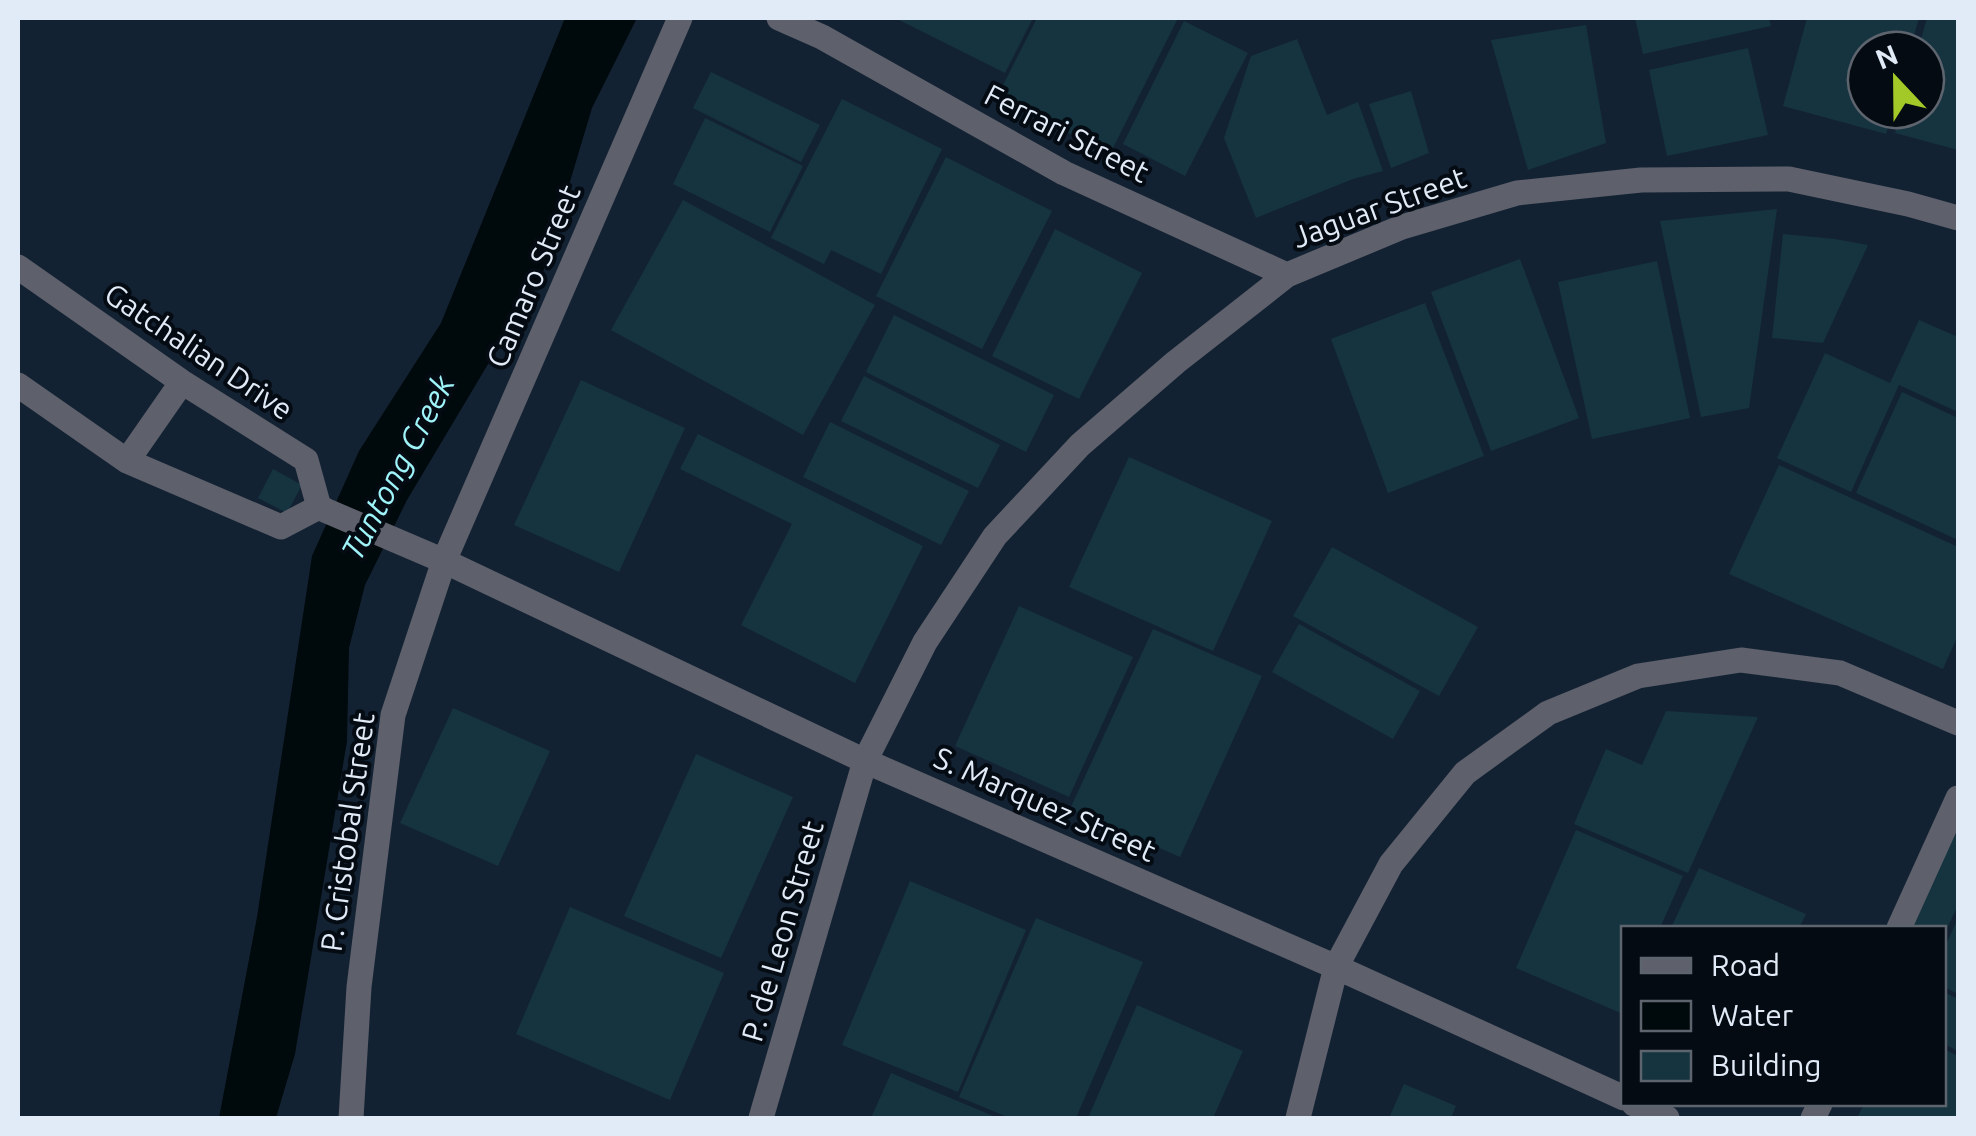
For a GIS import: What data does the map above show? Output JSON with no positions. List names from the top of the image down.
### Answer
{
  "streets": {
    "street": [
      "Ferrari Street",
      "Jaguar Street",
      "Camaro Street",
      "Gatchalian Drive",
      "S. Marquez Street",
      "P. Cristobal Street",
      "P. de Leon Street"
    ]
  },
  "crossings": [
    ["Ferrari Street", "Jaguar Street"],
    ["Jaguar Street", "S. Marquez Street"],
    ["Jaguar Street", "P. de Leon Street"],
    ["Camaro Street", "S. Marquez Street"],
    ["Camaro Street", "P. Cristobal Street"],
    ["S. Marquez Street", "P. Cristobal Street"],
    ["S. Marquez Street", "P. de Leon Street"]
  ],
  "water": ["Tuntong Creek"],
  "legend": ["Road", "Water", "Building"],
  "north": "top"
}
